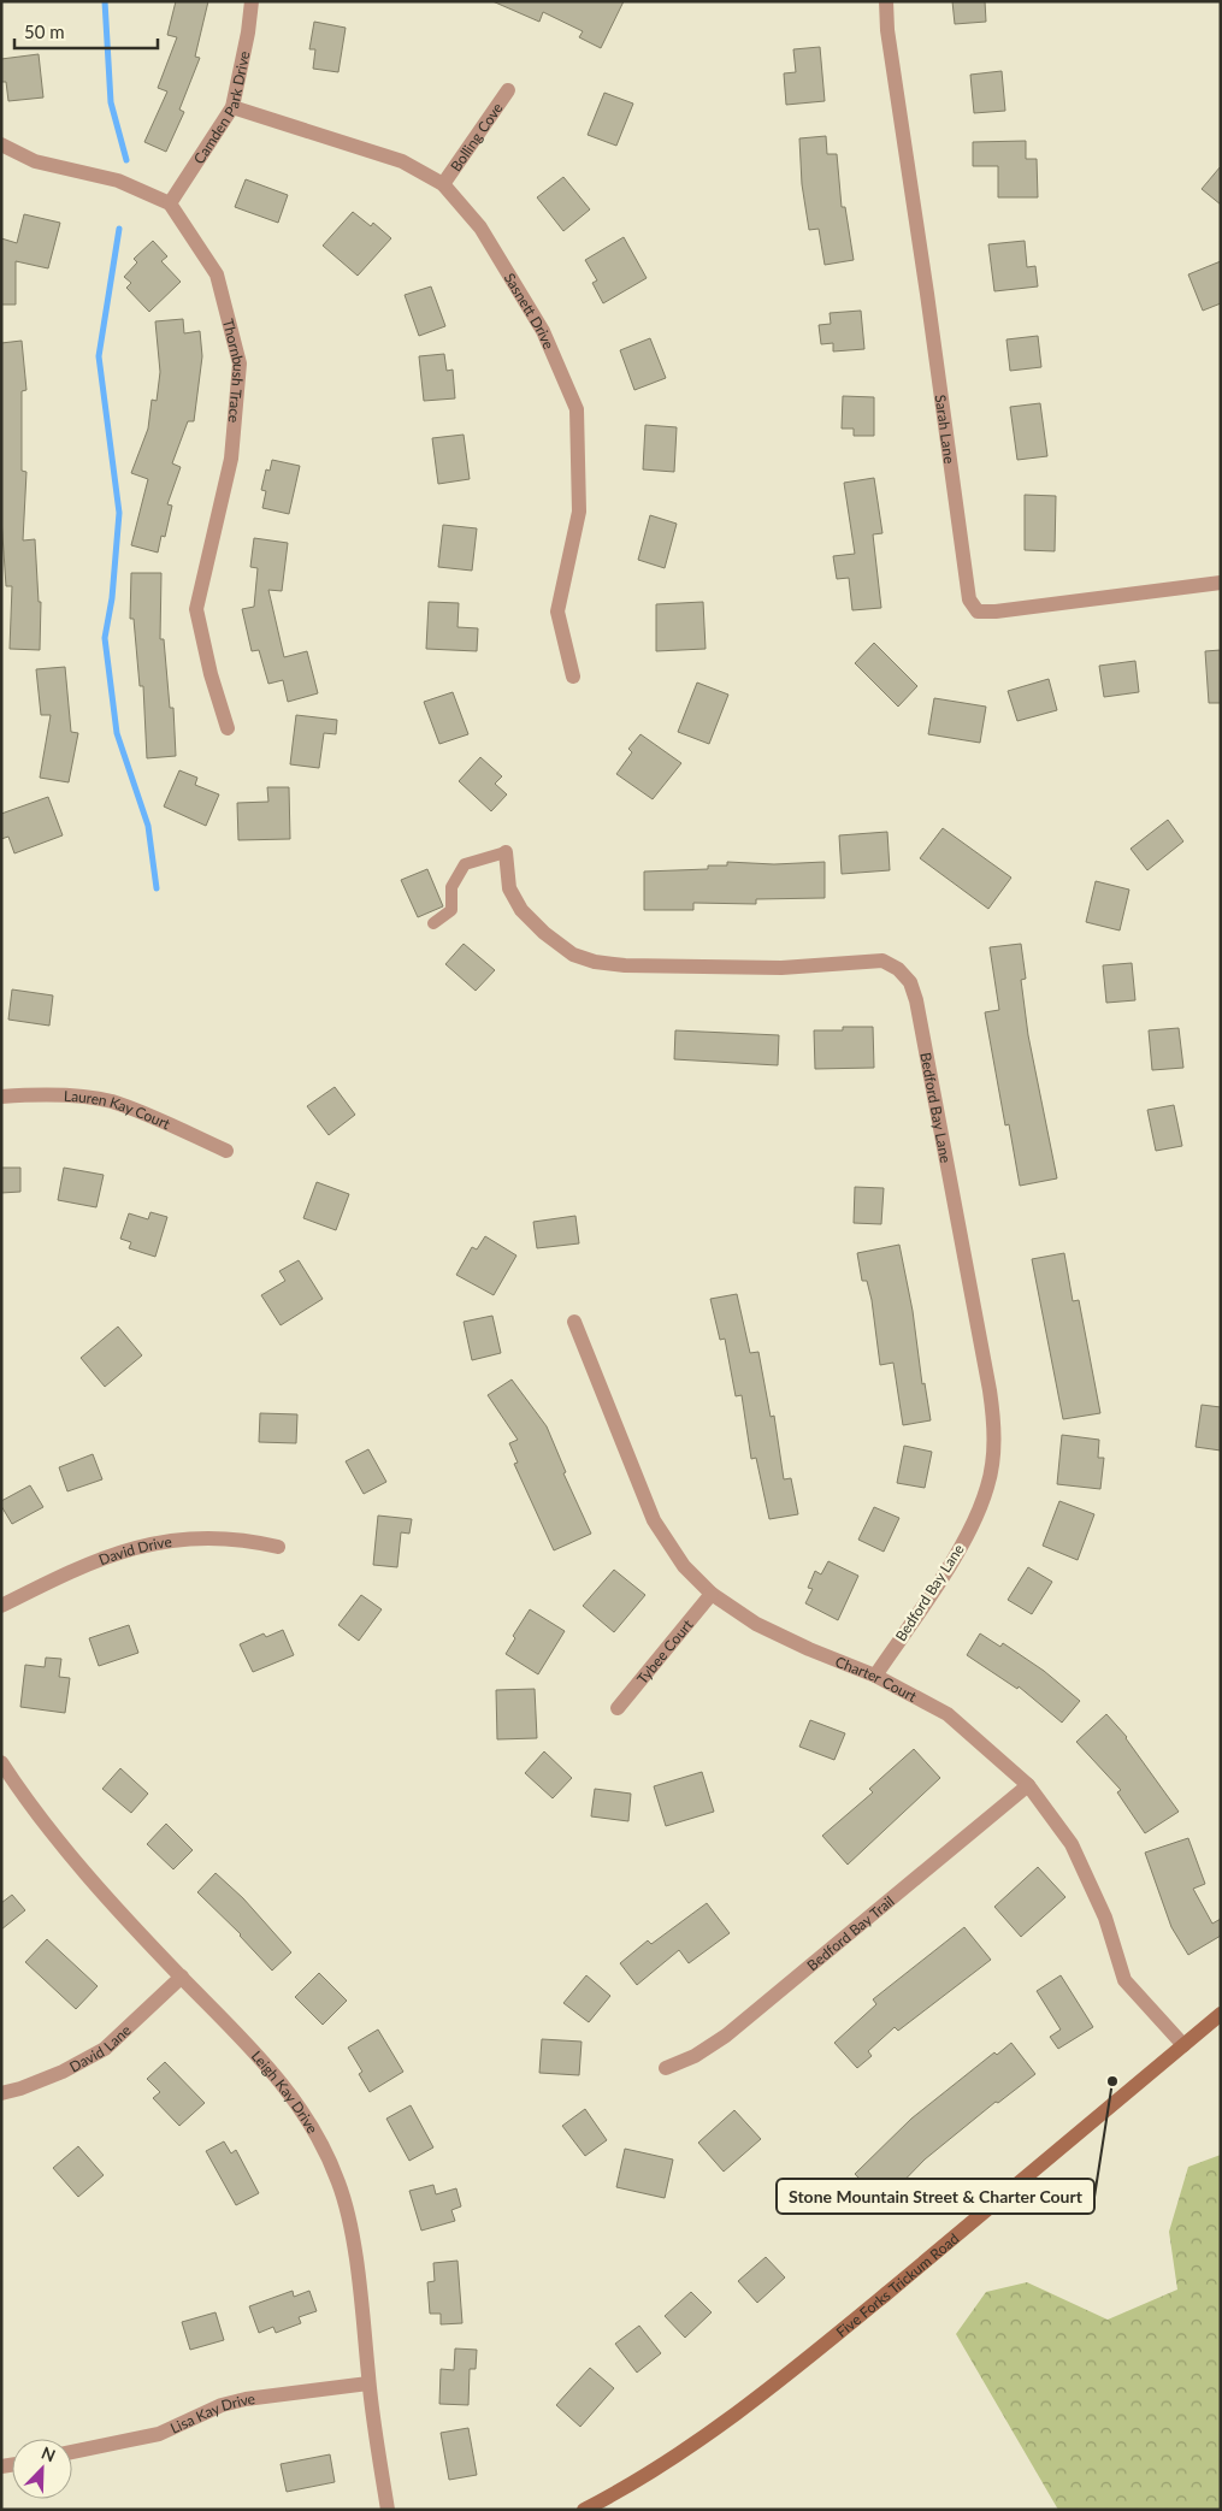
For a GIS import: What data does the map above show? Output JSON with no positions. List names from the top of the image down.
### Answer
{
  "streets": {
    "main road": ["Five Forks Trickum Road"],
    "street": [
      "Camden Park Drive",
      "Bolling Cove",
      "Sasnett Drive",
      "Thornbush Trace",
      "Sarah Lane",
      "Bedford Bay Lane",
      "Lauren Kay Court",
      "David Drive",
      "Tybee Court",
      "Charter Court",
      "Bedford Bay Trail",
      "David Lane",
      "Leigh Kay Drive",
      "Lisa Kay Drive"
    ]
  },
  "crossings": [
    ["Camden Park Drive", "Sasnett Drive"],
    ["Camden Park Drive", "Thornbush Trace"],
    ["Bolling Cove", "Sasnett Drive"],
    ["Bedford Bay Lane", "Charter Court"],
    ["Tybee Court", "Charter Court"],
    ["Charter Court", "Bedford Bay Trail"],
    ["Charter Court", "Five Forks Trickum Road"],
    ["David Lane", "Leigh Kay Drive"],
    ["Leigh Kay Drive", "Lisa Kay Drive"]
  ],
  "places": ["Stone Mountain Street & Charter Court"],
  "scale_bar": "50 m",
  "north": "top right"
}
